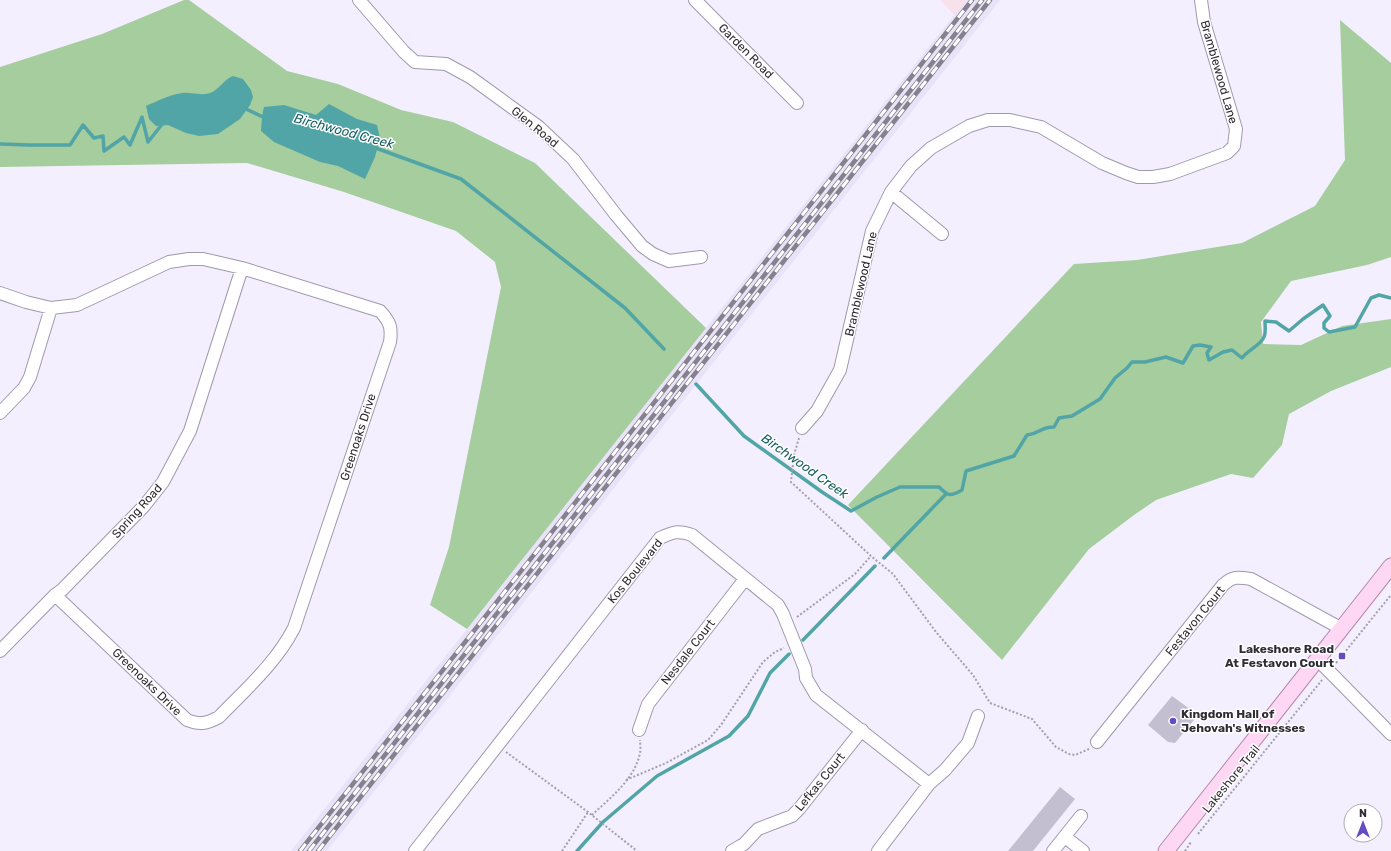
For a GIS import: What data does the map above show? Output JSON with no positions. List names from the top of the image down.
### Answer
{
  "streets": {
    "street": [
      "Garden Road",
      "Bramblewood Lane",
      "Glen Road",
      "Greenoaks Drive",
      "Spring Road",
      "Kos Boulevard",
      "Festavon Court",
      "Nesdale Court",
      "Lefkas Court"
    ],
    "path": ["Lakeshore Trail"]
  },
  "crossings": [
    ["Greenoaks Drive", "Spring Road"],
    ["Kos Boulevard", "Nesdale Court"],
    ["Kos Boulevard", "Lefkas Court"]
  ],
  "water": ["Birchwood Creek"],
  "places": {
    "transit": ["Lakeshore Road At Festavon Court"],
    "other": ["Kingdom Hall of Jehovah's Witnesses"]
  },
  "north": "top"
}
